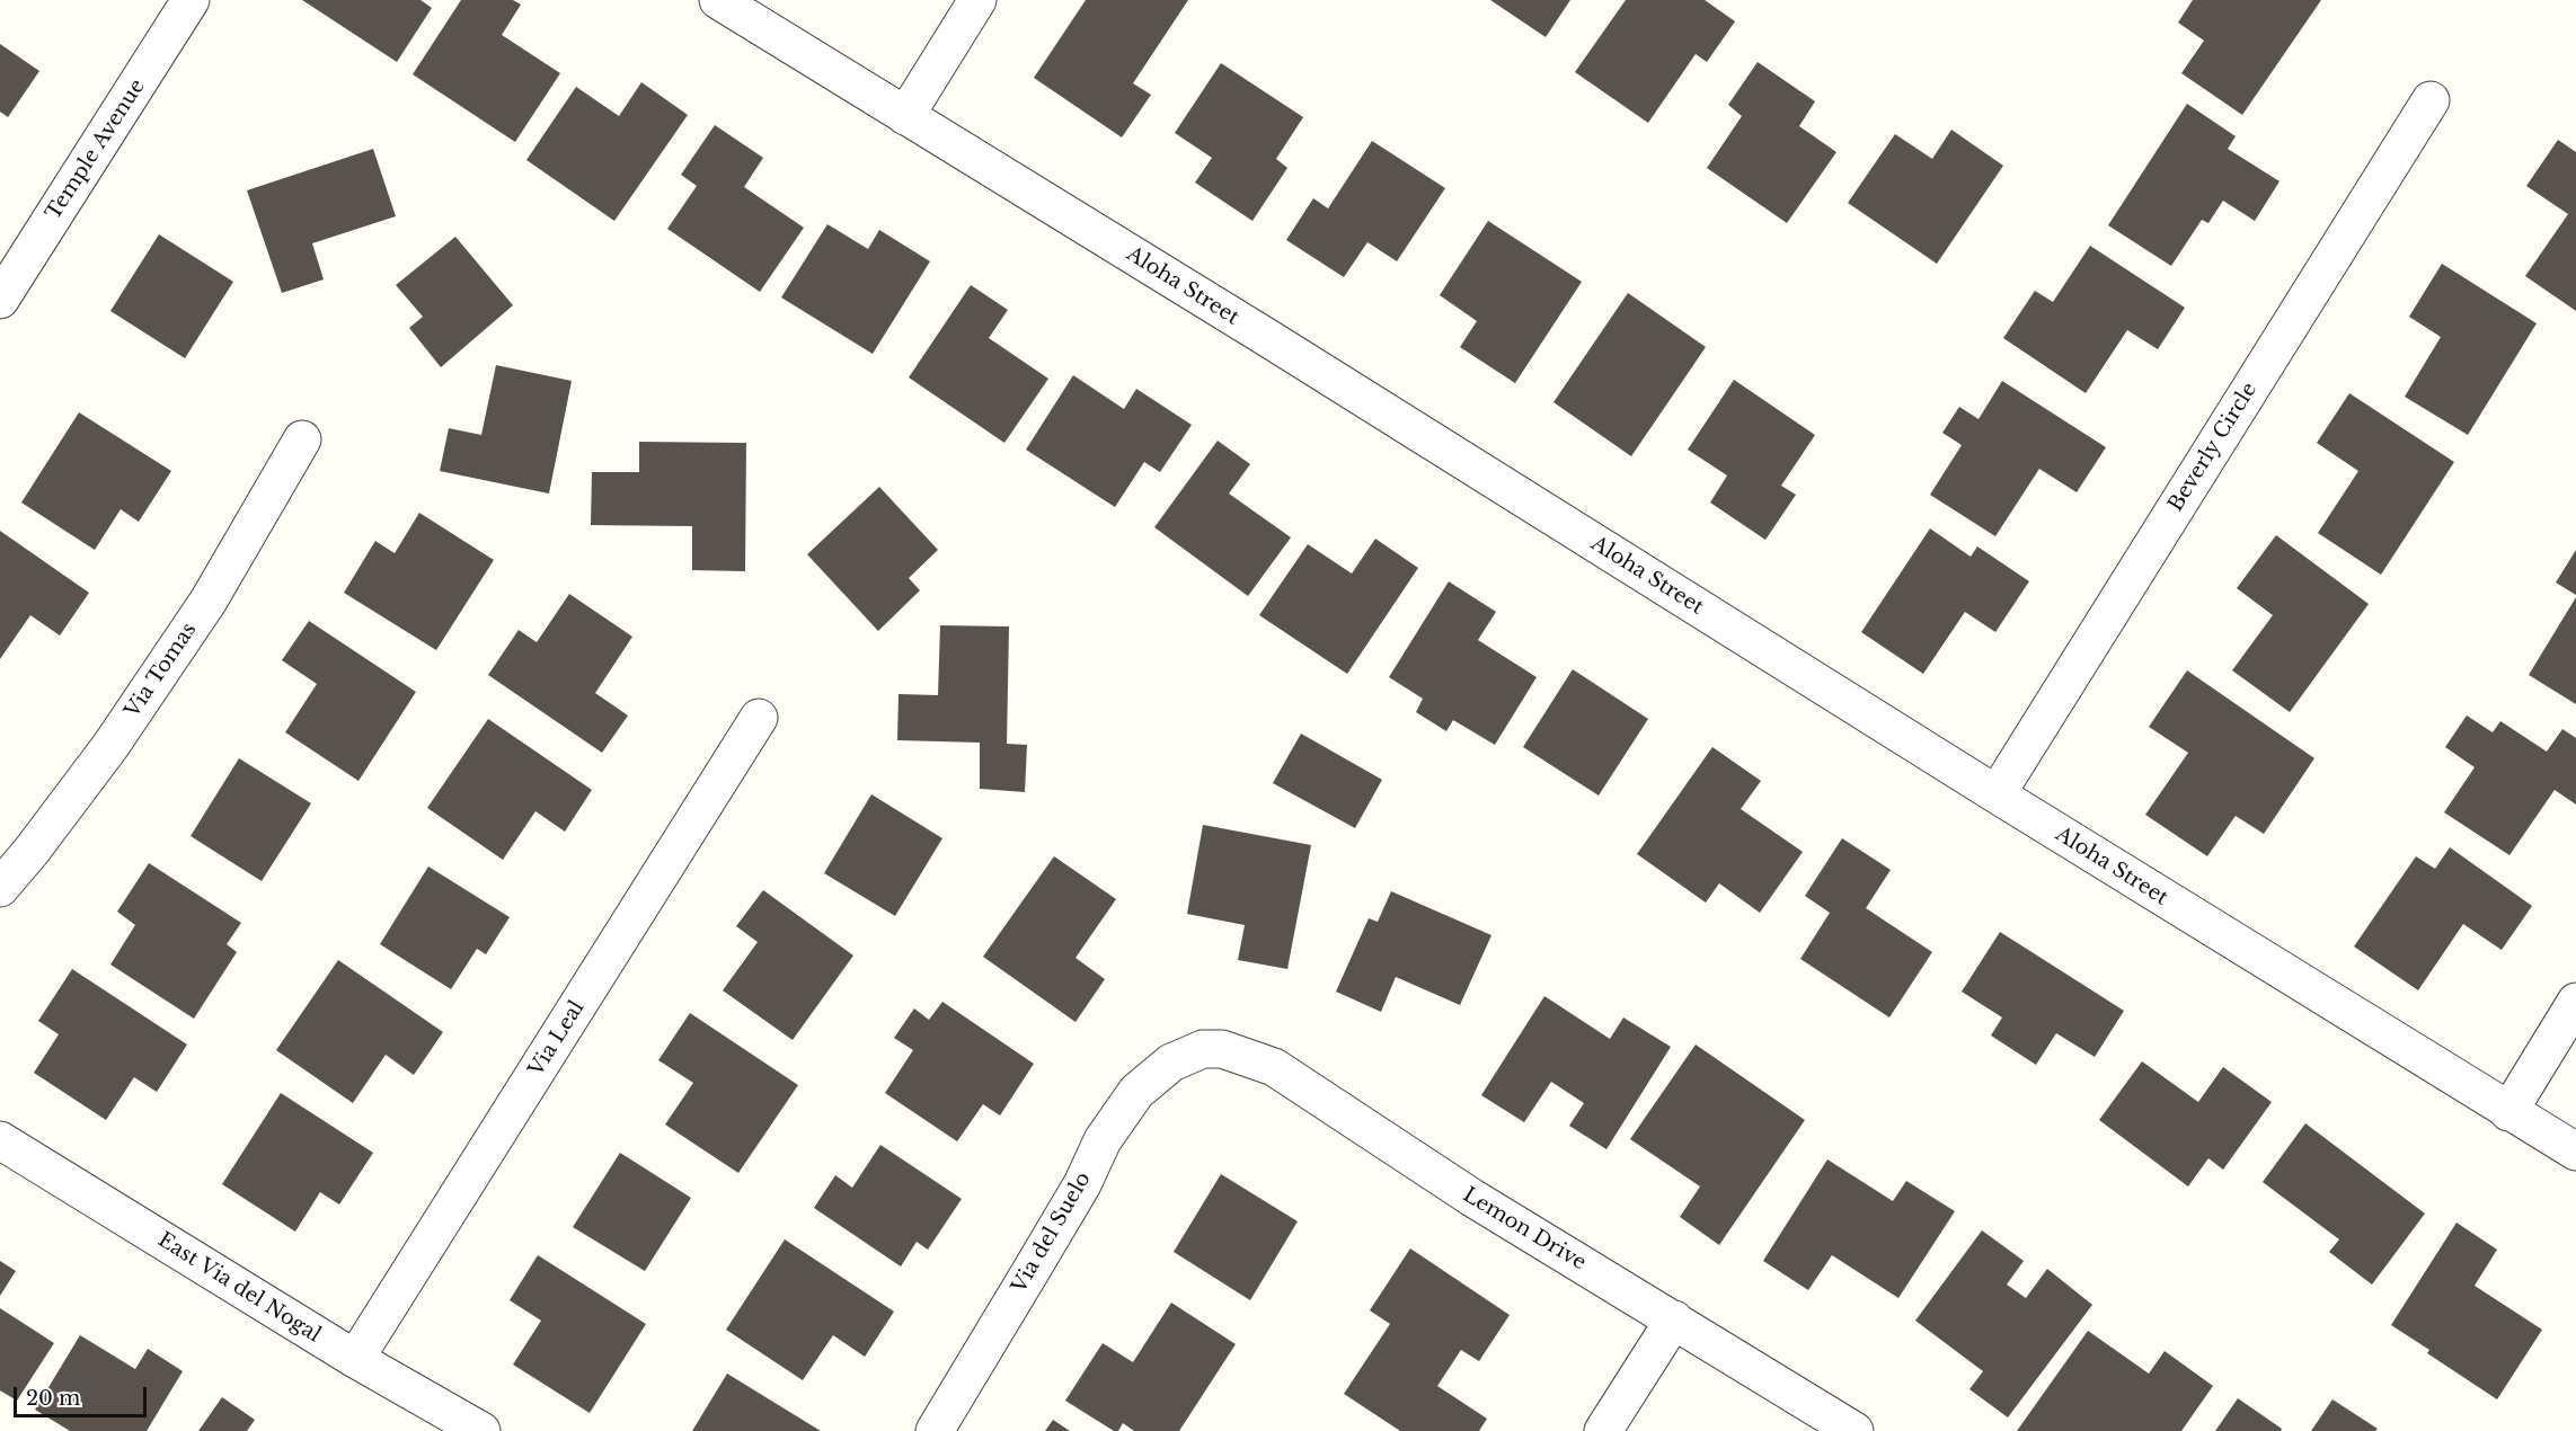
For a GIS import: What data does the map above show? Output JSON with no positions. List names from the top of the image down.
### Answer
{
  "streets": {
    "street": [
      "Temple Avenue",
      "Aloha Street",
      "Beverly Circle",
      "Via Tomas",
      "Via Leal",
      "Lemon Drive",
      "Via del Suelo",
      "East Via del Nogal"
    ]
  },
  "crossings": [
    ["Aloha Street", "Beverly Circle"],
    ["Via Leal", "East Via del Nogal"],
    ["Lemon Drive", "Via del Suelo"]
  ],
  "scale_bar": "20 m"
}
